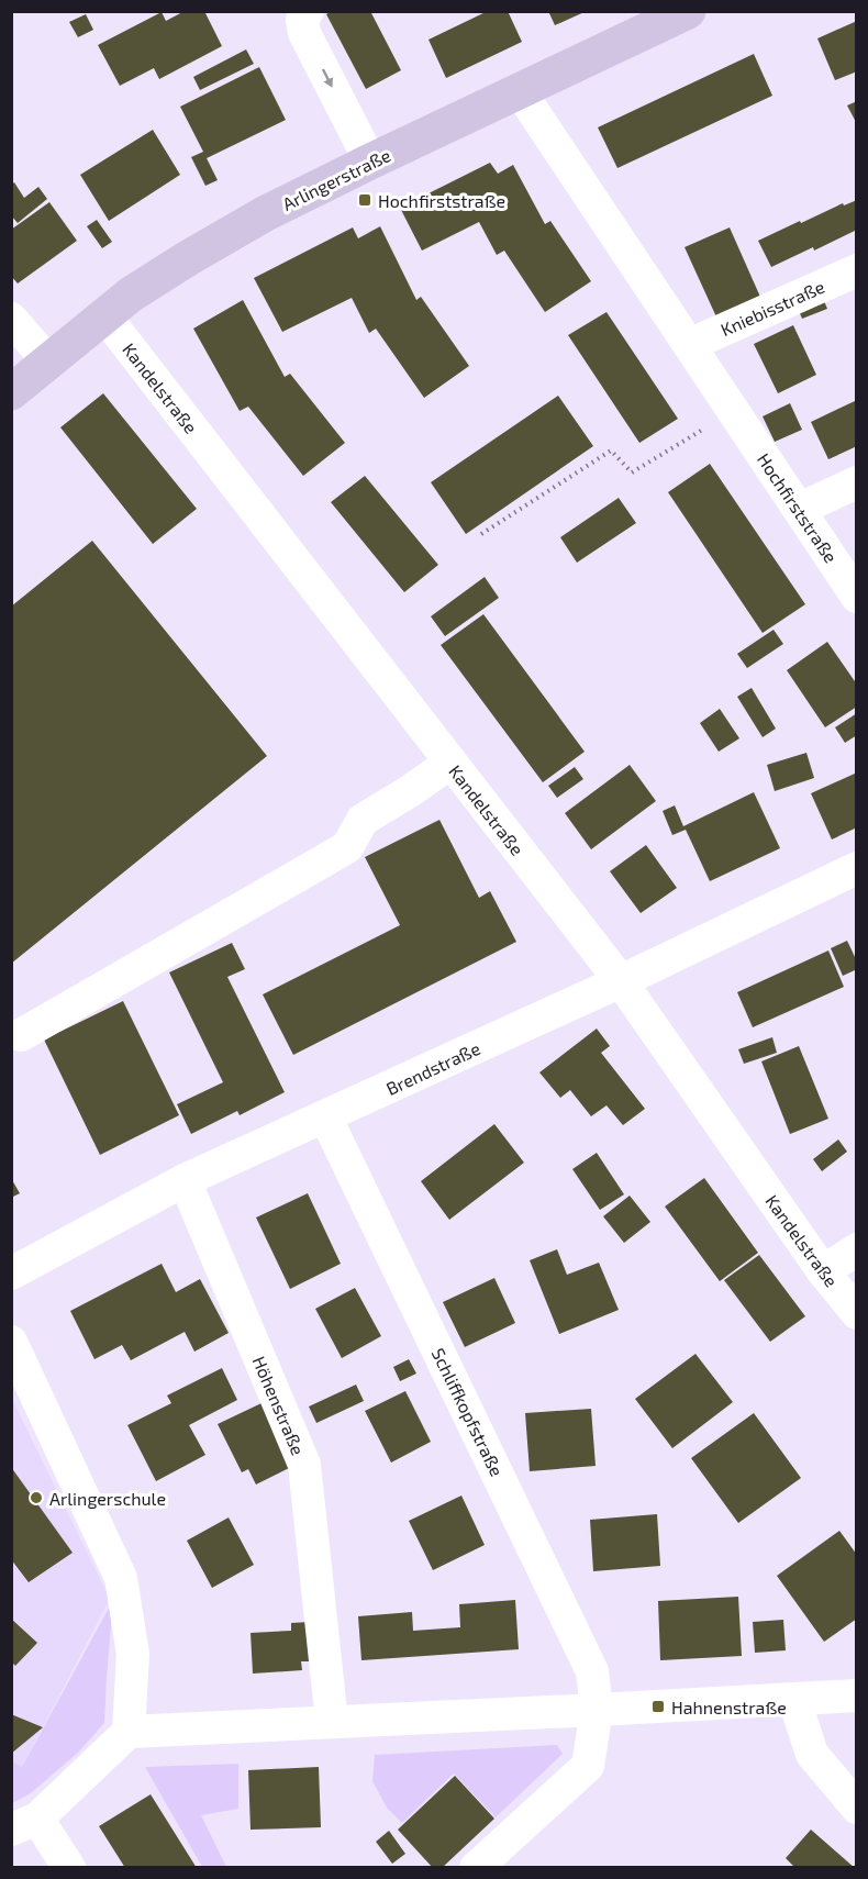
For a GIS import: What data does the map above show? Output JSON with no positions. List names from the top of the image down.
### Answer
{
  "streets": {
    "main road": ["Arlingerstraße"],
    "street": [
      "Kniebisstraße",
      "Kandelstraße",
      "Hochfirststraße",
      "Brendstraße",
      "Höhenstraße",
      "Schliffkopfstraße"
    ]
  },
  "crossings": [
    ["Arlingerstraße", "Kandelstraße"],
    ["Arlingerstraße", "Hochfirststraße"],
    ["Kniebisstraße", "Hochfirststraße"],
    ["Kandelstraße", "Brendstraße"],
    ["Brendstraße", "Höhenstraße"],
    ["Brendstraße", "Schliffkopfstraße"]
  ],
  "places": {
    "transit": ["Hochfirststraße", "Hahnenstraße"],
    "other": ["Arlingerschule"]
  }
}
